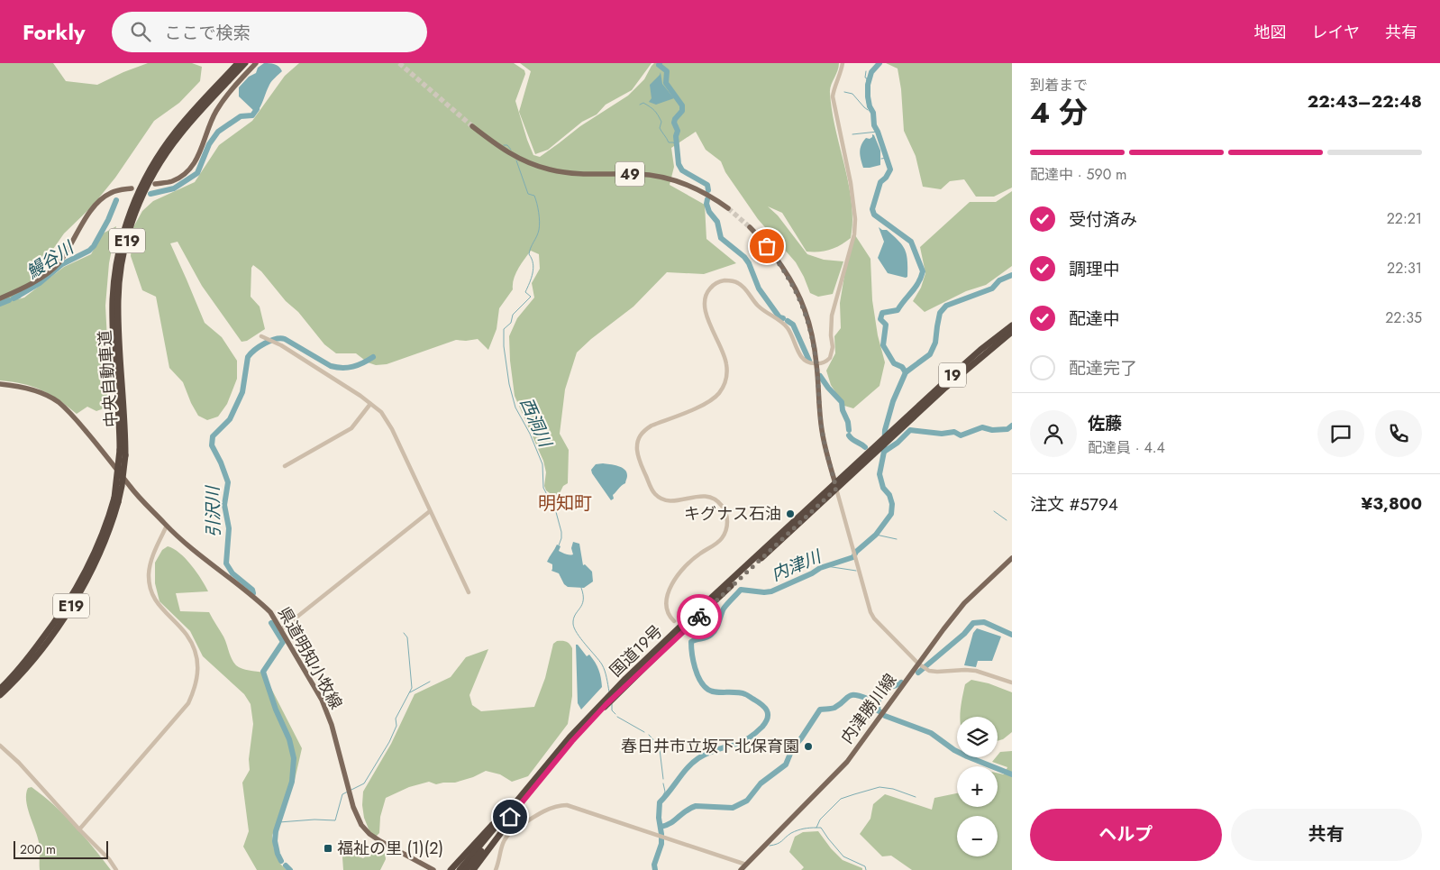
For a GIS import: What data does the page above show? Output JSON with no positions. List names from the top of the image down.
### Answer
{
  "streets": {
    "highway": [
      "E19",
      "19",
      "中央自動車道",
      "国道19号"
    ],
    "main road": ["49", "県道明知小牧線", "内津勝川線"]
  },
  "districts": ["明知町"],
  "water": [
    "鰻谷川",
    "西洞川",
    "引沢川",
    "内津川"
  ],
  "places": {
    "other": ["キグナス石油", "春日井市立坂下北保育園"],
    "transit": ["福祉の里 (1)(2)"]
  },
  "scale_bar": "200 m",
  "page": {
    "header": "Forkly",
    "search": "ここで検索",
    "nav": ["地図", "レイヤ", "共有"],
    "heading": ["4 分", "到着まで", "22:43–22:48"],
    "panel": [
      "佐藤",
      "配達員 · 4.4",
      "注文 #5794",
      "¥3,800"
    ],
    "bar": "配達中 · 590 m",
    "list": [
      ["受付済み", "22:21"],
      ["調理中", "22:31"],
      ["配達中", "22:35"],
      "配達完了"
    ],
    "map_buttons": ["+", "−"],
    "buttons": ["ヘルプ", "共有"],
    "scale": "200 m"
  }
}
